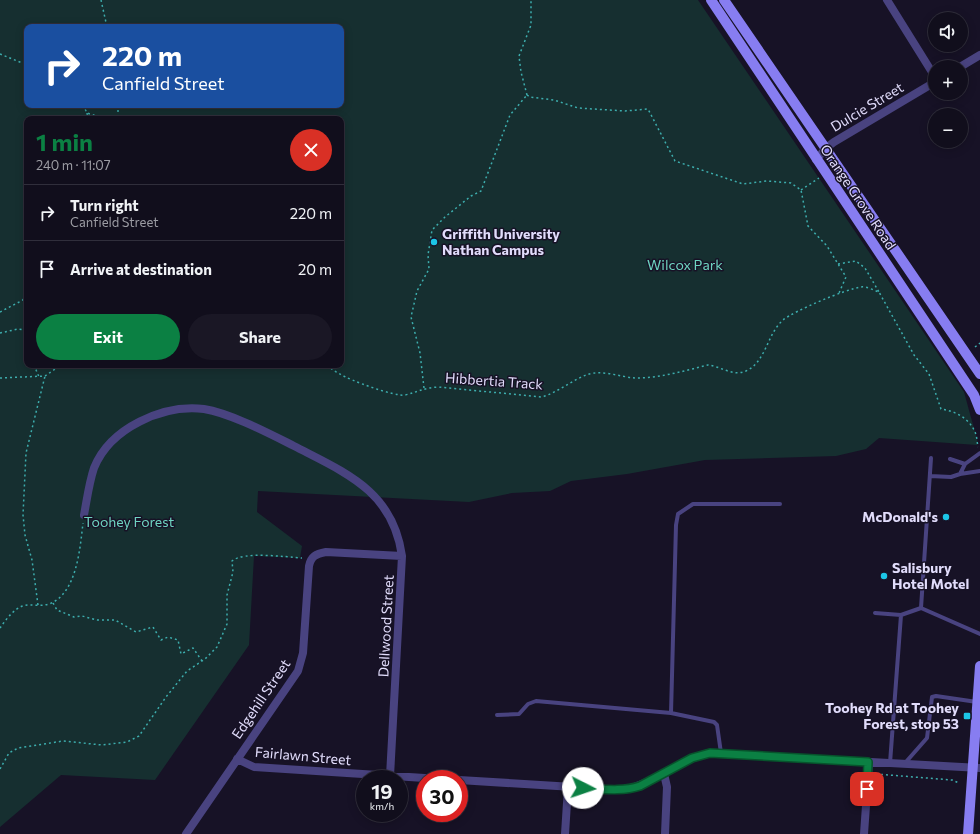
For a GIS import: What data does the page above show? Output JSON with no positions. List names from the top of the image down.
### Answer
{
  "streets": {
    "main road": ["Orange Grove Road"],
    "street": [
      "Dulcie Street",
      "Dellwood Street",
      "Edgehill Street",
      "Fairlawn Street"
    ],
    "path": ["Hibbertia Track"]
  },
  "crossings": [
    ["Dulcie Street", "Orange Grove Road"],
    ["Edgehill Street", "Fairlawn Street"]
  ],
  "parks": ["Wilcox Park", "Toohey Forest"],
  "places": {
    "other": ["Griffith University Nathan Campus", "McDonald's", "Salisbury Hotel Motel"],
    "transit": ["Toohey Rd at Toohey Forest, stop 53"]
  },
  "page": {
    "map_buttons": ["+", "−"],
    "turn": ["220 m", "Canfield Street"],
    "heading": ["1 min", "240 m · 11:07"],
    "list": [
      {
        "name": "Turn right",
        "note": "Canfield Street",
        "value": "220 m"
      },
      {
        "name": "Arrive at destination",
        "value": "20 m"
      }
    ],
    "buttons": ["Exit", "Share"],
    "speed": "19 km/h",
    "limit": "30"
  }
}
